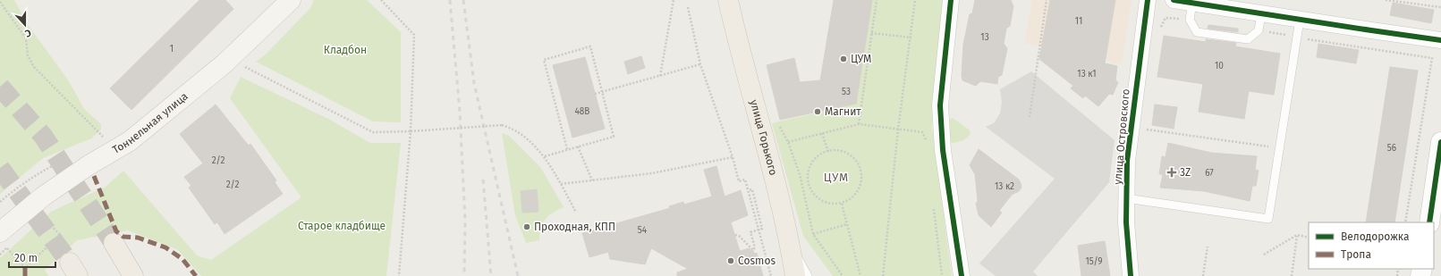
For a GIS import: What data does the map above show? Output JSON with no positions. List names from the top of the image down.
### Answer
{
  "streets": {
    "main road": ["Тоннельная улица", "улица Горького"],
    "street": ["улица Островского"]
  },
  "districts": ["ЦУМ"],
  "parks": ["Кладбон", "Старое кладбище"],
  "places": {
    "other": [
      "ЦУМ",
      "Магнит",
      "Проходная, КПП",
      "Cosmos"
    ],
    "health": ["3Z"]
  },
  "house_numbers": [
    "11",
    "13",
    "1",
    "10",
    "13 к1",
    "53",
    "48В",
    "56",
    "2/2",
    "67",
    "2/2",
    "13 к2",
    "54",
    "15/9"
  ],
  "legend": ["Велодорожка", "Тропа"],
  "scale_bar": "20 m",
  "north": "bottom"
}
